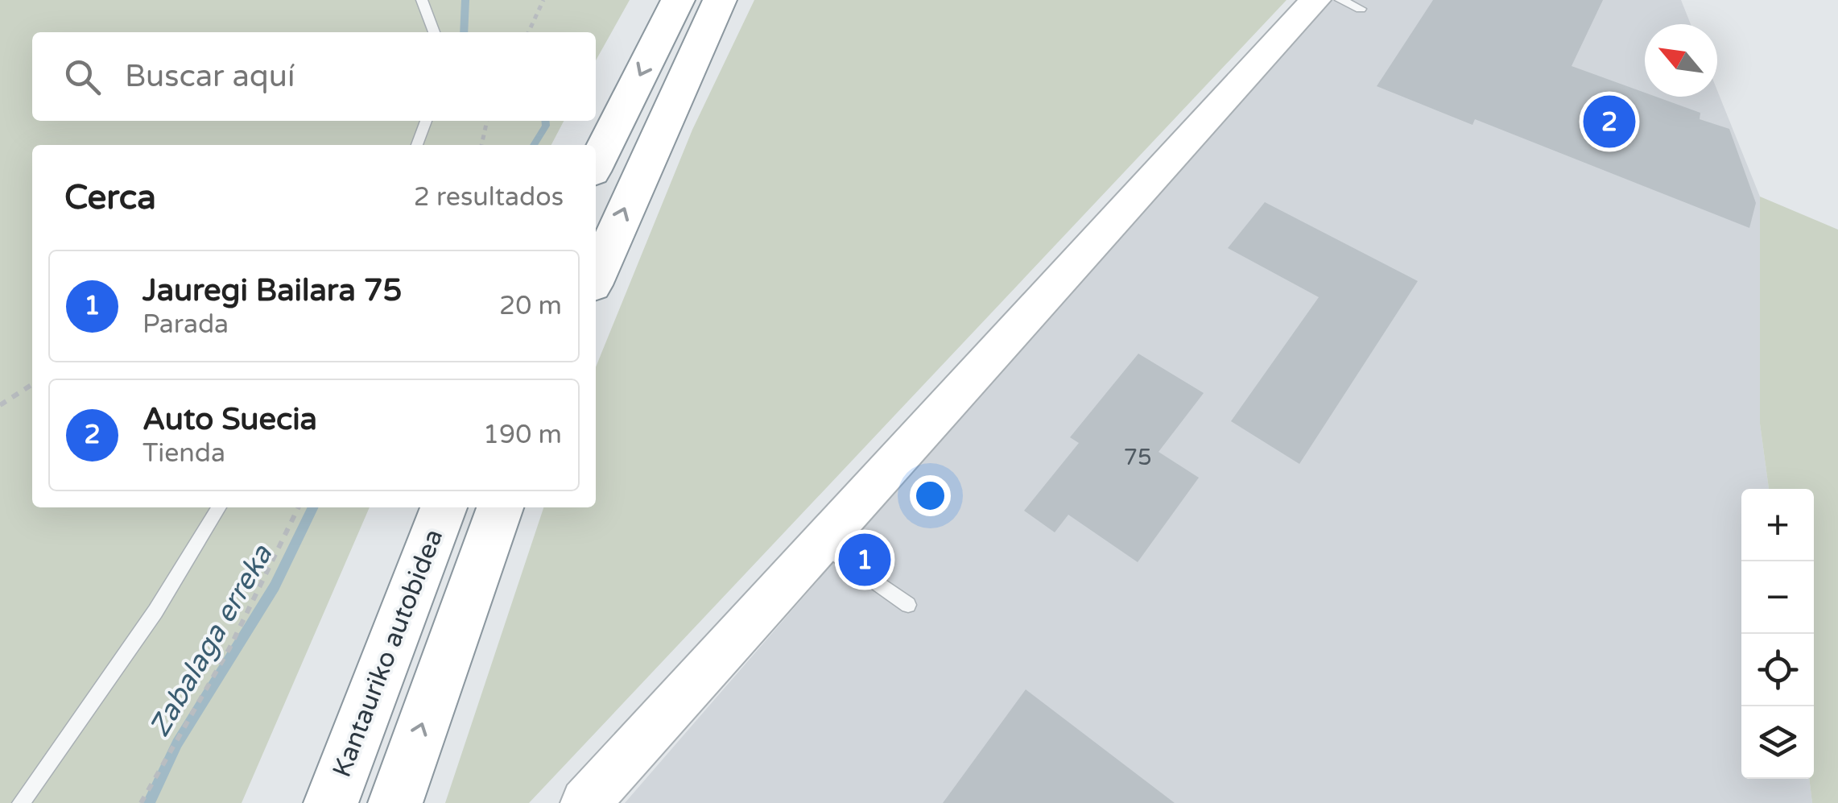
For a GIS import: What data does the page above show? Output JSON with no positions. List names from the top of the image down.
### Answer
{
  "streets": {
    "highway": ["Kantauriko autobidea"]
  },
  "water": ["Zabalaga erreka"],
  "house_numbers": ["75"],
  "north": "top left",
  "page": {
    "search": "Buscar aquí",
    "pins": ["2", "1"],
    "heading": ["Cerca", "2 resultados"],
    "list": [
      {
        "mark": "1",
        "name": "Jauregi Bailara 75",
        "note": "Parada",
        "value": "20 m"
      },
      {
        "mark": "2",
        "name": "Auto Suecia",
        "note": "Tienda",
        "value": "190 m"
      }
    ],
    "map_buttons": ["+", "−"]
  }
}
